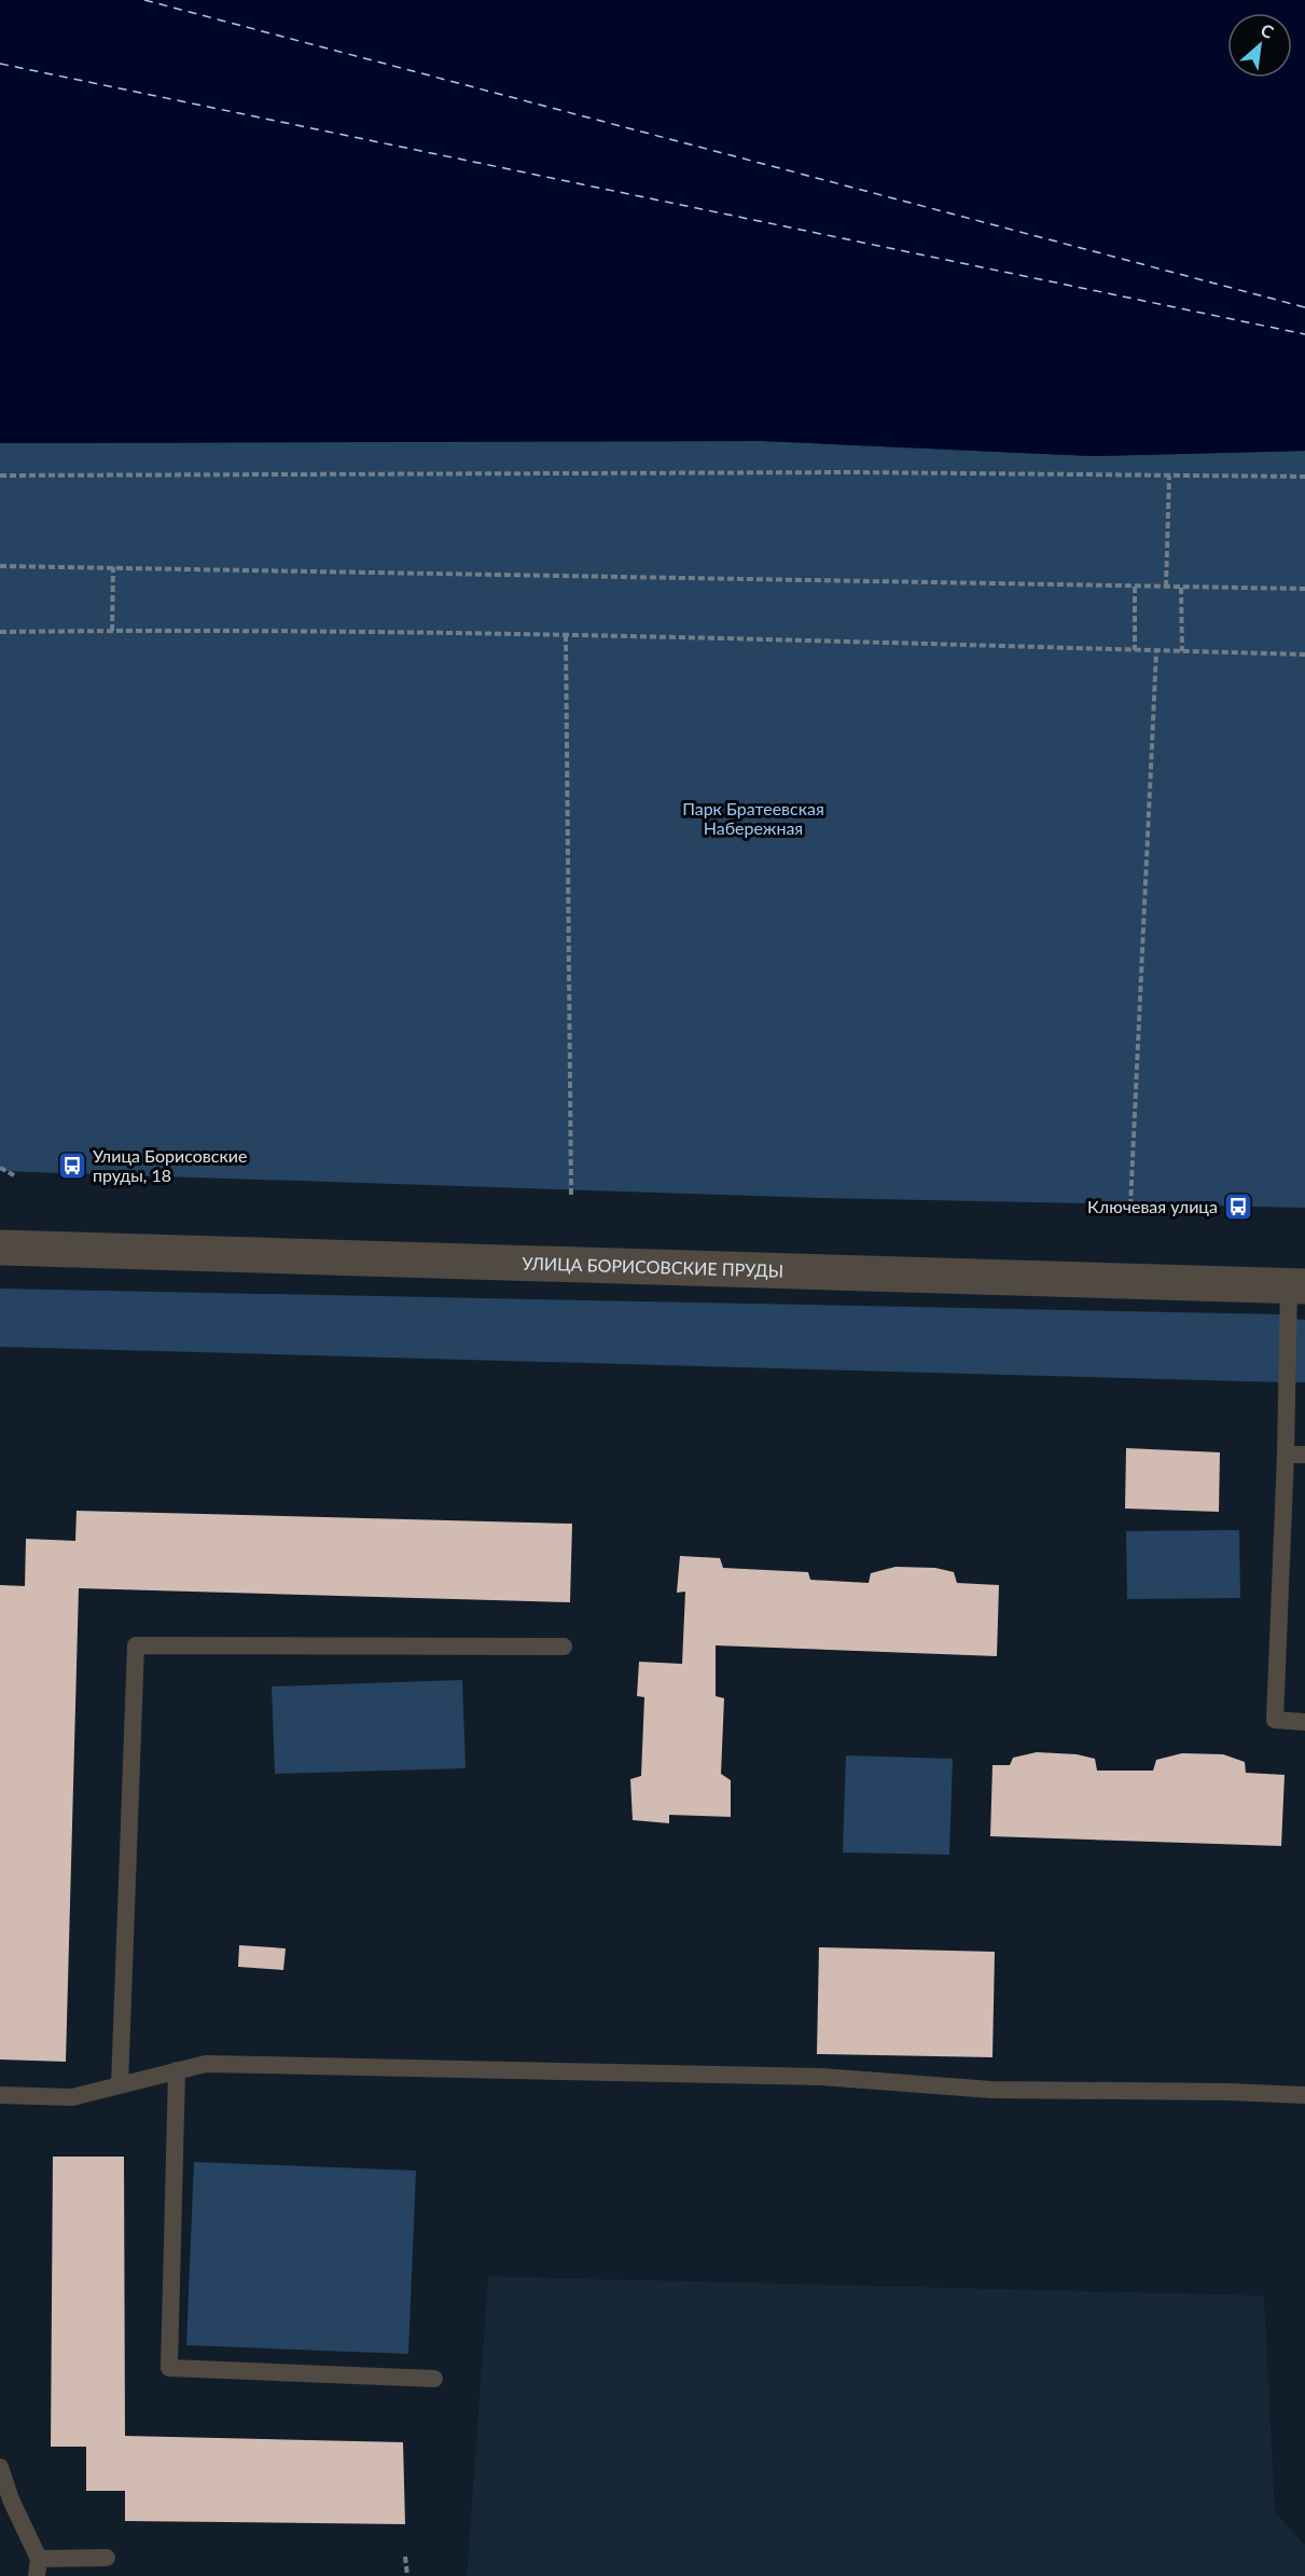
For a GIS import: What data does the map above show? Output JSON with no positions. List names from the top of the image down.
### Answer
{
  "streets": {
    "street": ["УЛИЦА БОРИСОВСКИЕ ПРУДЫ"]
  },
  "parks": ["Парк Братеевская Набережная"],
  "places": {
    "bus stop": ["Улица Борисовские пруды, 18", "Ключевая улица"]
  },
  "north": "top right"
}
